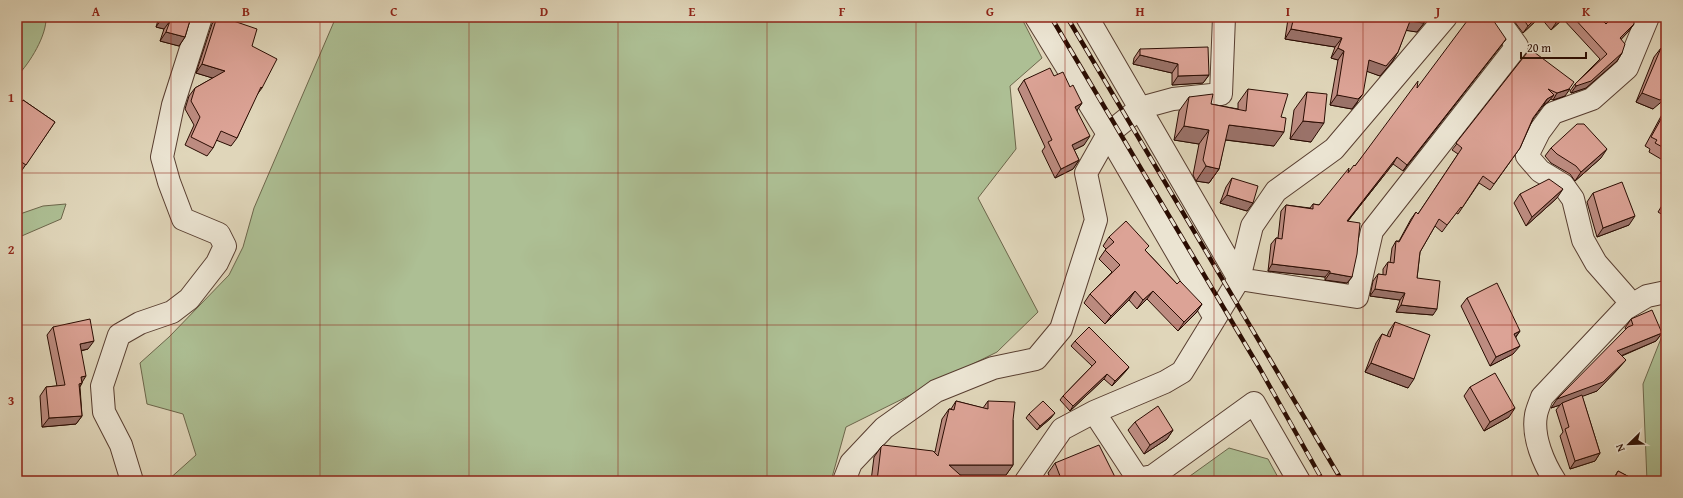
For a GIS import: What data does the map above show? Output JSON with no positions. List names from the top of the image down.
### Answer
{
  "scale_bar": "20 m",
  "north": "bottom left",
  "grid": {
    "columns": [
      "A",
      "B",
      "C",
      "D",
      "E",
      "F",
      "G",
      "H",
      "I",
      "J",
      "K"
    ],
    "rows": ["1", "2", "3"]
  }
}
